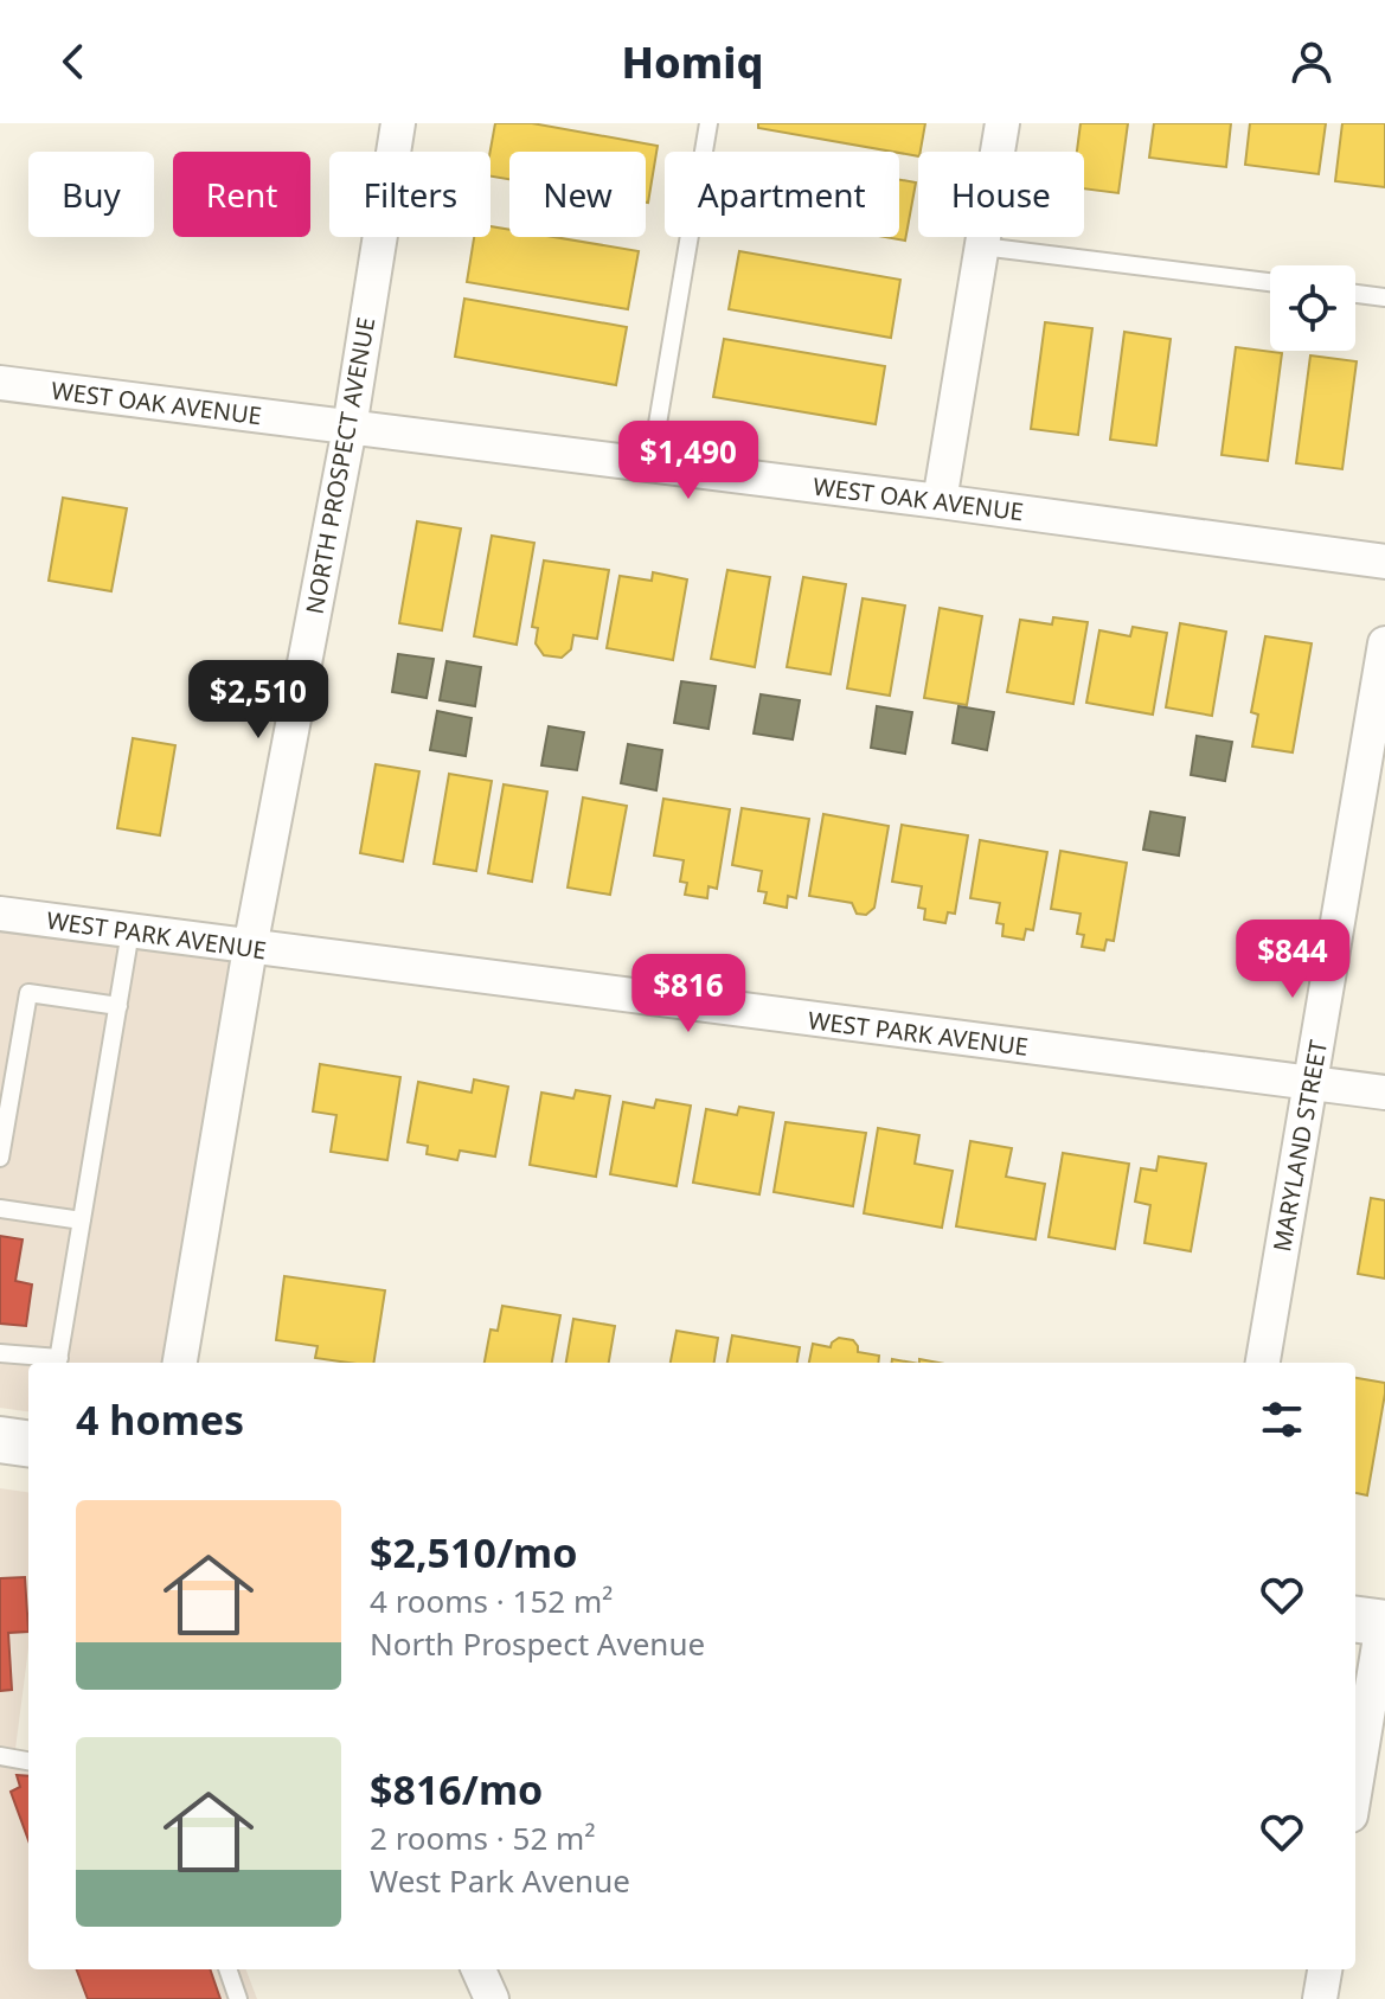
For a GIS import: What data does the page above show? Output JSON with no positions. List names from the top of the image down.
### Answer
{
  "streets": {
    "street": [
      "WEST OAK AVENUE",
      "NORTH PROSPECT AVENUE",
      "WEST PARK AVENUE",
      "MARYLAND STREET"
    ]
  },
  "crossings": [
    ["WEST OAK AVENUE", "NORTH PROSPECT AVENUE"],
    ["NORTH PROSPECT AVENUE", "WEST PARK AVENUE"],
    ["WEST PARK AVENUE", "MARYLAND STREET"]
  ],
  "page": {
    "header": "Homiq",
    "chip": [
      "Buy",
      "Rent",
      "Filters",
      "New",
      "Apartment",
      "House"
    ],
    "price": [
      "$1,490",
      "$2,510",
      "$844",
      "$816"
    ],
    "heading": "4 homes",
    "list": [
      {
        "name": "$2,510/mo",
        "note": "4 rooms · 152 m² · North Prospect Avenue"
      },
      {
        "name": "$816/mo",
        "note": "2 rooms · 52 m² · West Park Avenue"
      }
    ]
  }
}
